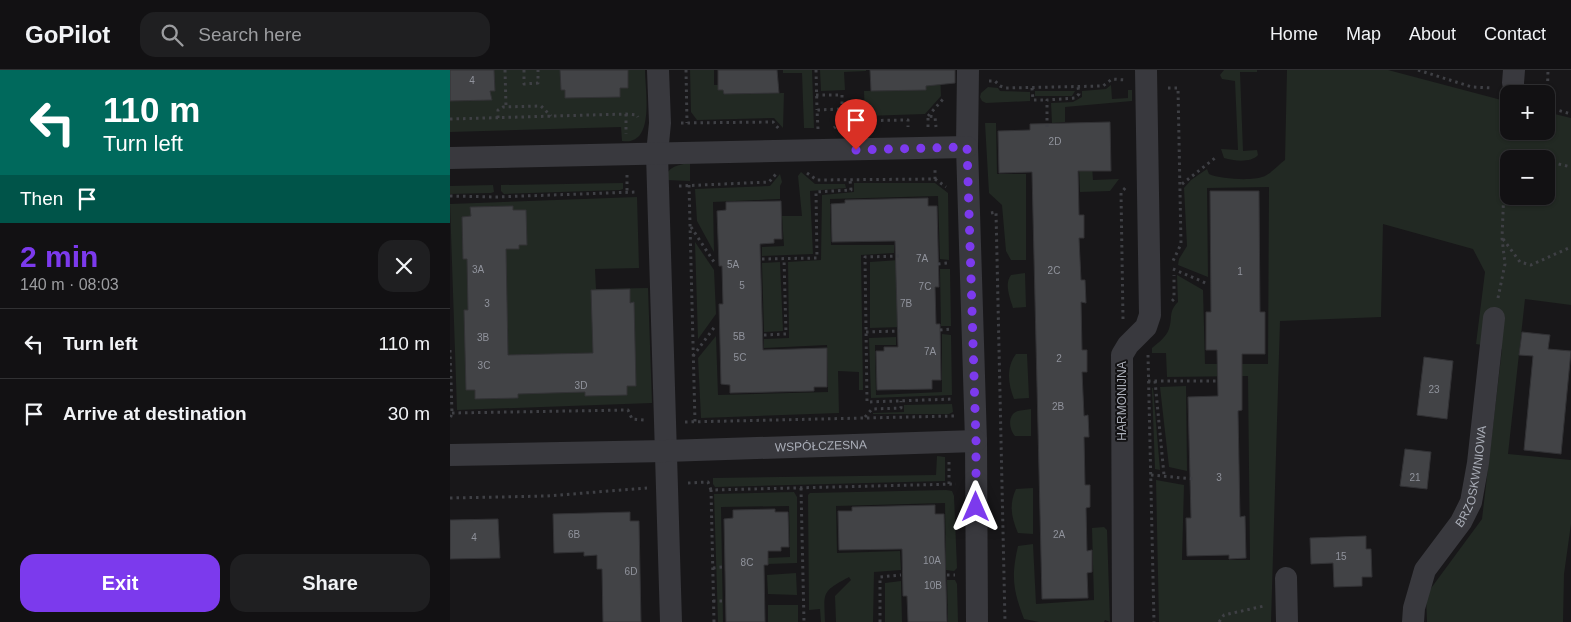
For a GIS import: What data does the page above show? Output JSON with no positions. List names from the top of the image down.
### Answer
{
  "streets": {
    "street": ["HARMONIJNA", "WSPÓŁCZESNA", "BRZOSKWINIOWA"]
  },
  "house_numbers": [
    "4",
    "2D",
    "7A",
    "5A",
    "3A",
    "2C",
    "1",
    "5",
    "7C",
    "3",
    "7B",
    "5B",
    "3B",
    "7A",
    "5C",
    "2",
    "3C",
    "3D",
    "23",
    "2B",
    "3",
    "21",
    "6B",
    "2A",
    "4",
    "15",
    "10A",
    "8C",
    "6D",
    "10B"
  ],
  "page": {
    "header": "GoPilot",
    "search": "Search here",
    "nav": [
      "Home",
      "Map",
      "About",
      "Contact"
    ],
    "turn": ["110 m", "Turn left"],
    "map_buttons": ["+", "−"],
    "then": "Then",
    "heading": ["2 min", "140 m · 08:03"],
    "list": [
      {
        "name": "Turn left",
        "value": "110 m"
      },
      {
        "name": "Arrive at destination",
        "value": "30 m"
      }
    ],
    "buttons": ["Exit", "Share"]
  }
}
